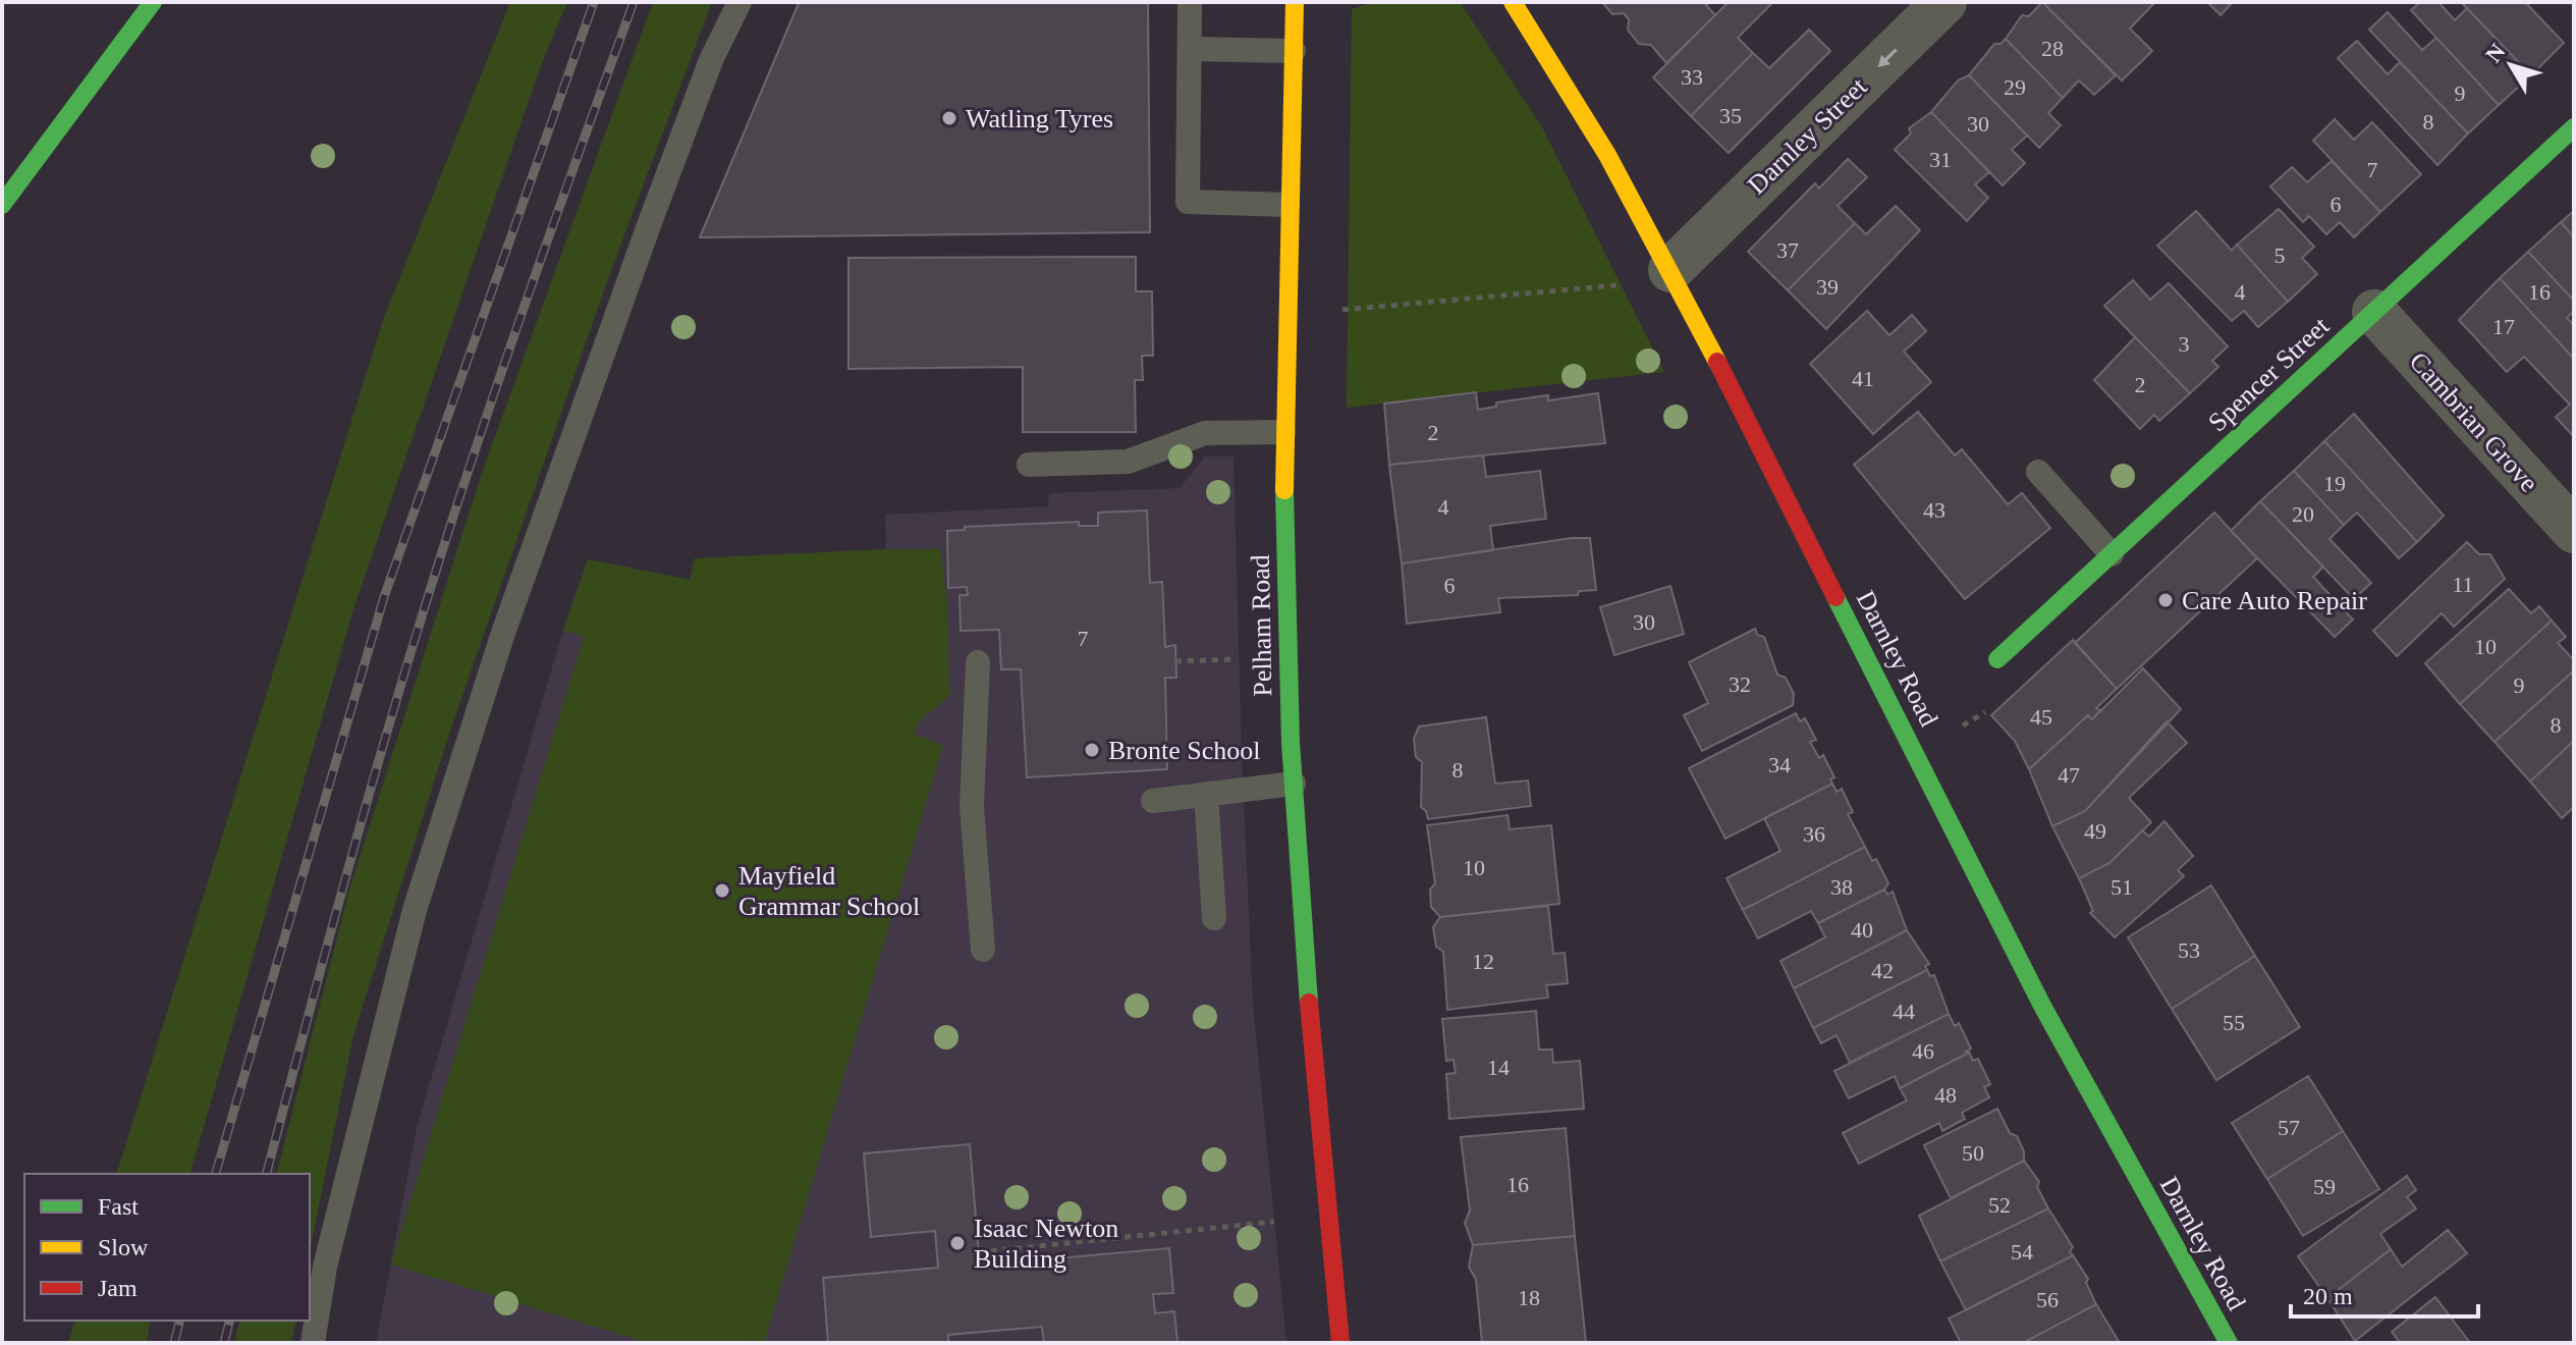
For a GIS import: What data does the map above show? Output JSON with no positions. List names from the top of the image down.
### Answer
{
  "streets": {
    "street": [
      "Darnley Street",
      "Spencer Street",
      "Cambrian Grove",
      "Pelham Road",
      "Darnley Road"
    ]
  },
  "crossings": [
    ["Darnley Street", "Darnley Road"],
    ["Spencer Street", "Cambrian Grove"]
  ],
  "one_way": ["Darnley Street"],
  "places": [
    "Watling Tyres",
    "Care Auto Repair",
    "Bronte School",
    "Mayfield Grammar School",
    "Isaac Newton Building"
  ],
  "house_numbers": [
    "28",
    "33",
    "29",
    "9",
    "35",
    "8",
    "30",
    "31",
    "7",
    "6",
    "37",
    "5",
    "39",
    "4",
    "16",
    "17",
    "3",
    "41",
    "2",
    "2",
    "19",
    "4",
    "43",
    "20",
    "11",
    "6",
    "30",
    "7",
    "10",
    "32",
    "9",
    "45",
    "8",
    "34",
    "8",
    "47",
    "49",
    "36",
    "10",
    "38",
    "51",
    "40",
    "53",
    "12",
    "42",
    "44",
    "55",
    "46",
    "14",
    "48",
    "57",
    "50",
    "16",
    "59",
    "52",
    "54",
    "18",
    "56"
  ],
  "legend": ["Fast", "Slow", "Jam"],
  "scale_bar": "20 m",
  "north": "top left"
}
